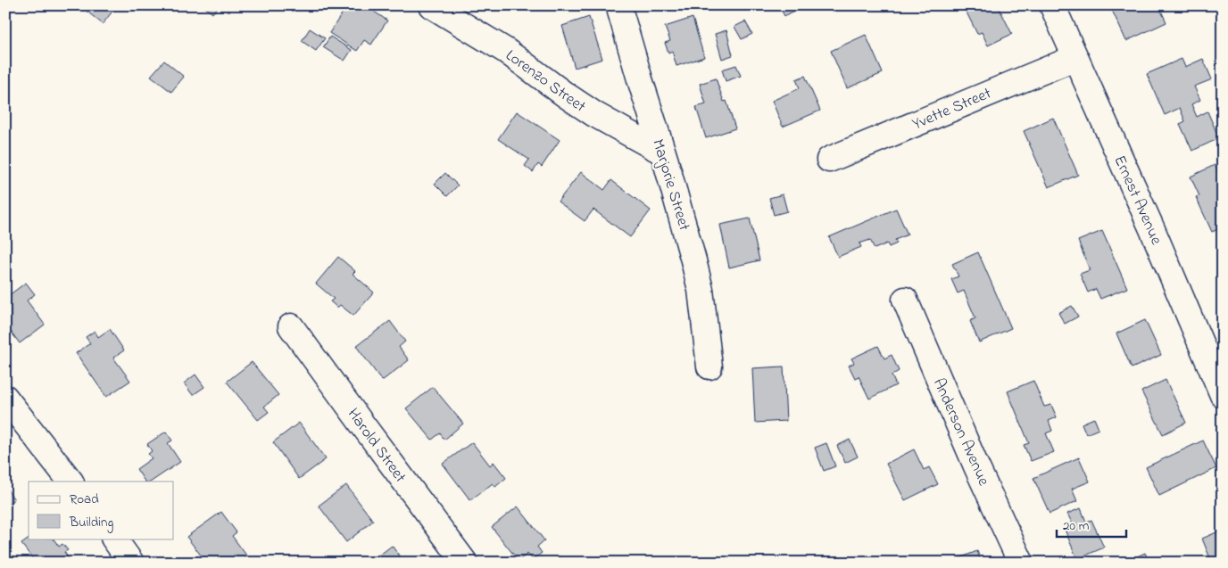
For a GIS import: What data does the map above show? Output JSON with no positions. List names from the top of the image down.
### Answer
{
  "streets": {
    "street": [
      "Lorenzo Street",
      "Yvette Street",
      "Marjorie Street",
      "Ernest Avenue",
      "Anderson Avenue",
      "Harold Street"
    ]
  },
  "crossings": [
    ["Lorenzo Street", "Marjorie Street"],
    ["Yvette Street", "Ernest Avenue"]
  ],
  "legend": ["Road", "Building"],
  "scale_bar": "20 m"
}
